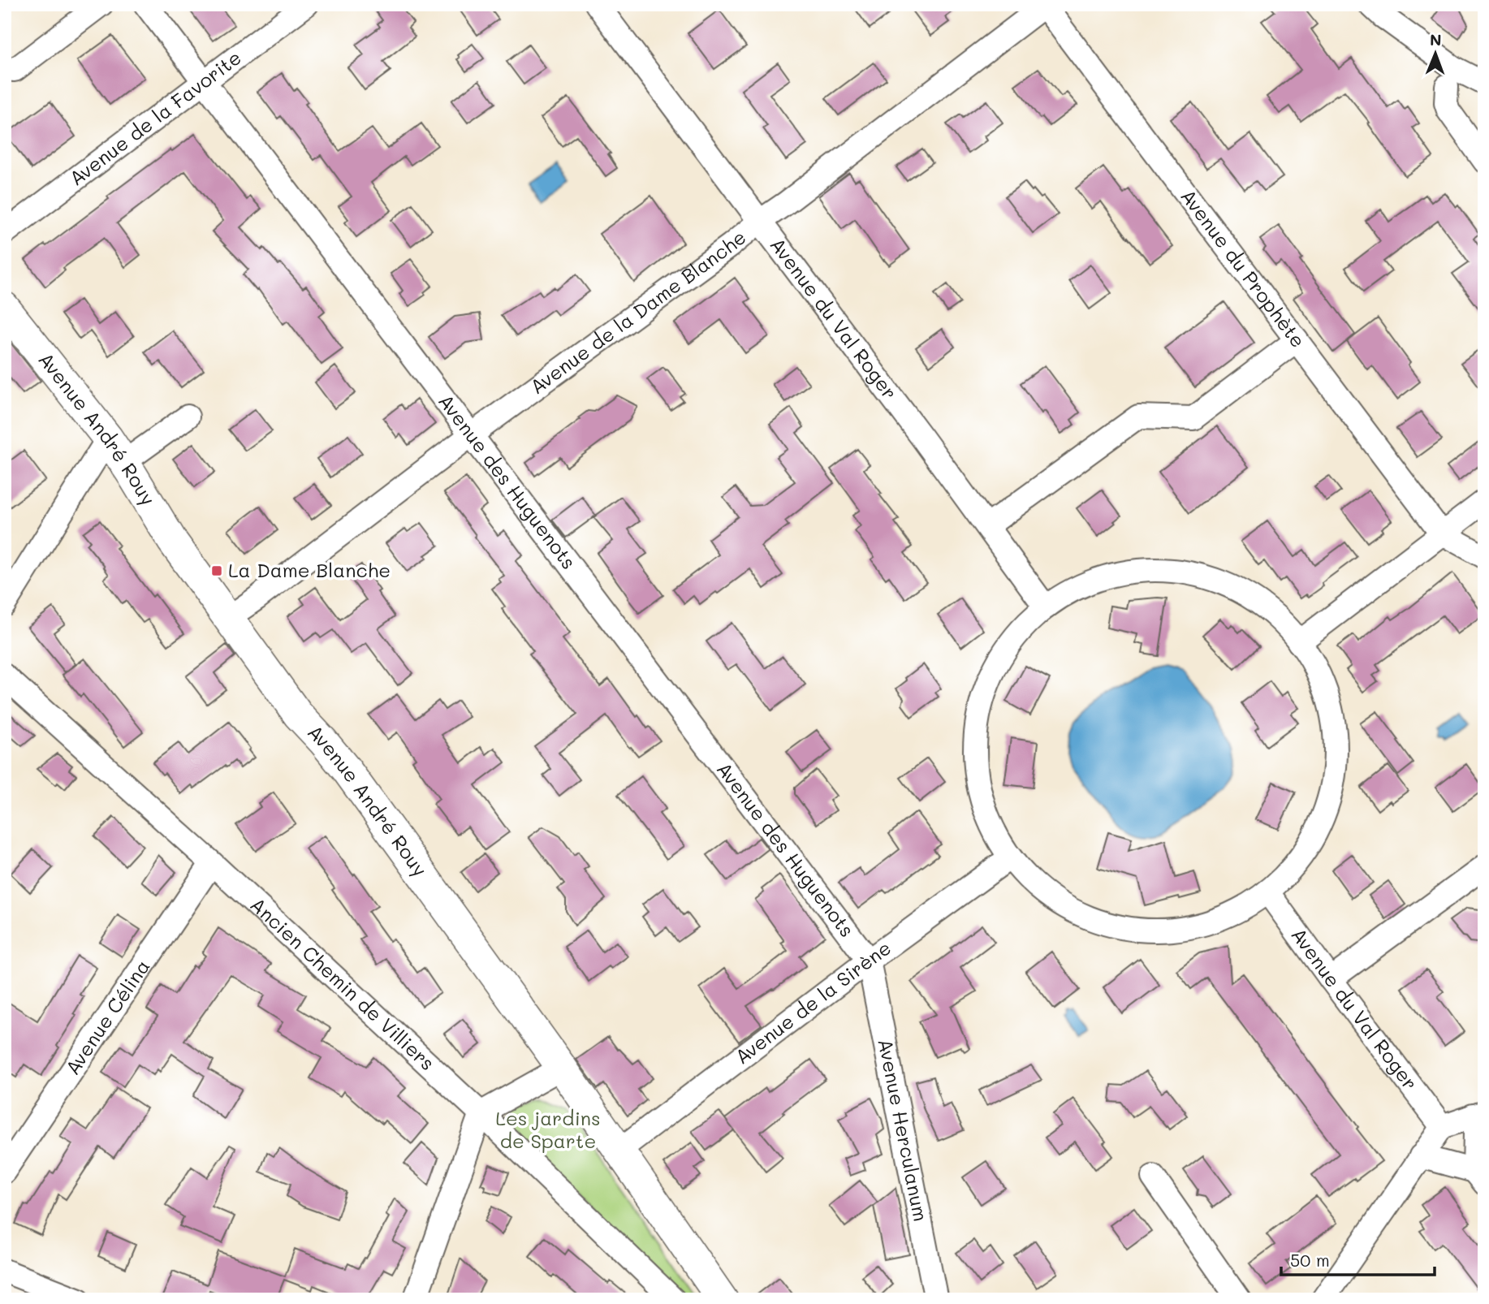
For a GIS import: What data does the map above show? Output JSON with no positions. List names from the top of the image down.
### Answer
{
  "streets": {
    "main road": ["Avenue André Rouy"],
    "street": [
      "Avenue de la Favorite",
      "Avenue du Prophète",
      "Avenue de la Dame Blanche",
      "Avenue du Val Roger",
      "Avenue des Huguenots",
      "Ancien Chemin de Villiers",
      "Avenue de la Sirène",
      "Avenue Célina",
      "Avenue Herculanum"
    ]
  },
  "crossings": [
    ["Avenue de la Favorite", "Avenue des Huguenots"],
    ["Avenue du Prophète", "Avenue de la Dame Blanche"],
    ["Avenue de la Dame Blanche", "Avenue du Val Roger"],
    ["Avenue de la Dame Blanche", "Avenue André Rouy"],
    ["Avenue de la Dame Blanche", "Avenue des Huguenots"],
    ["Avenue André Rouy", "Avenue de la Sirène"],
    ["Avenue des Huguenots", "Avenue de la Sirène"],
    ["Avenue des Huguenots", "Avenue Herculanum"],
    ["Ancien Chemin de Villiers", "Avenue Célina"],
    ["Avenue de la Sirène", "Avenue Herculanum"]
  ],
  "parks": ["Les jardins de Sparte"],
  "places": {
    "transit": ["La Dame Blanche"]
  },
  "scale_bar": "50 m",
  "north": "top"
}
